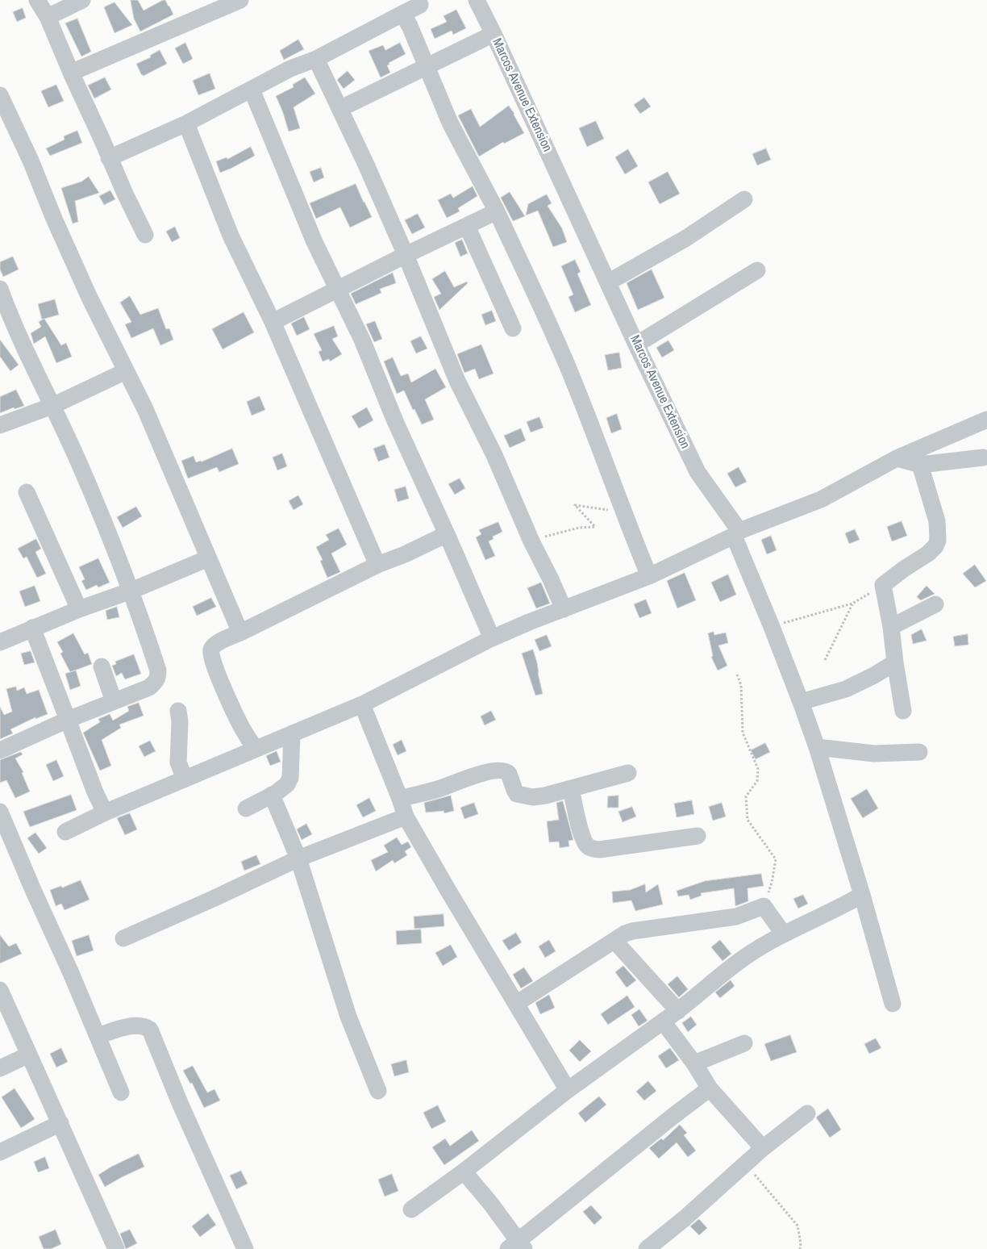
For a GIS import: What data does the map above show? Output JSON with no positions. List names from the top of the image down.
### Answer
{
  "streets": {
    "street": ["Marcos Avenue Extension"]
  }
}
